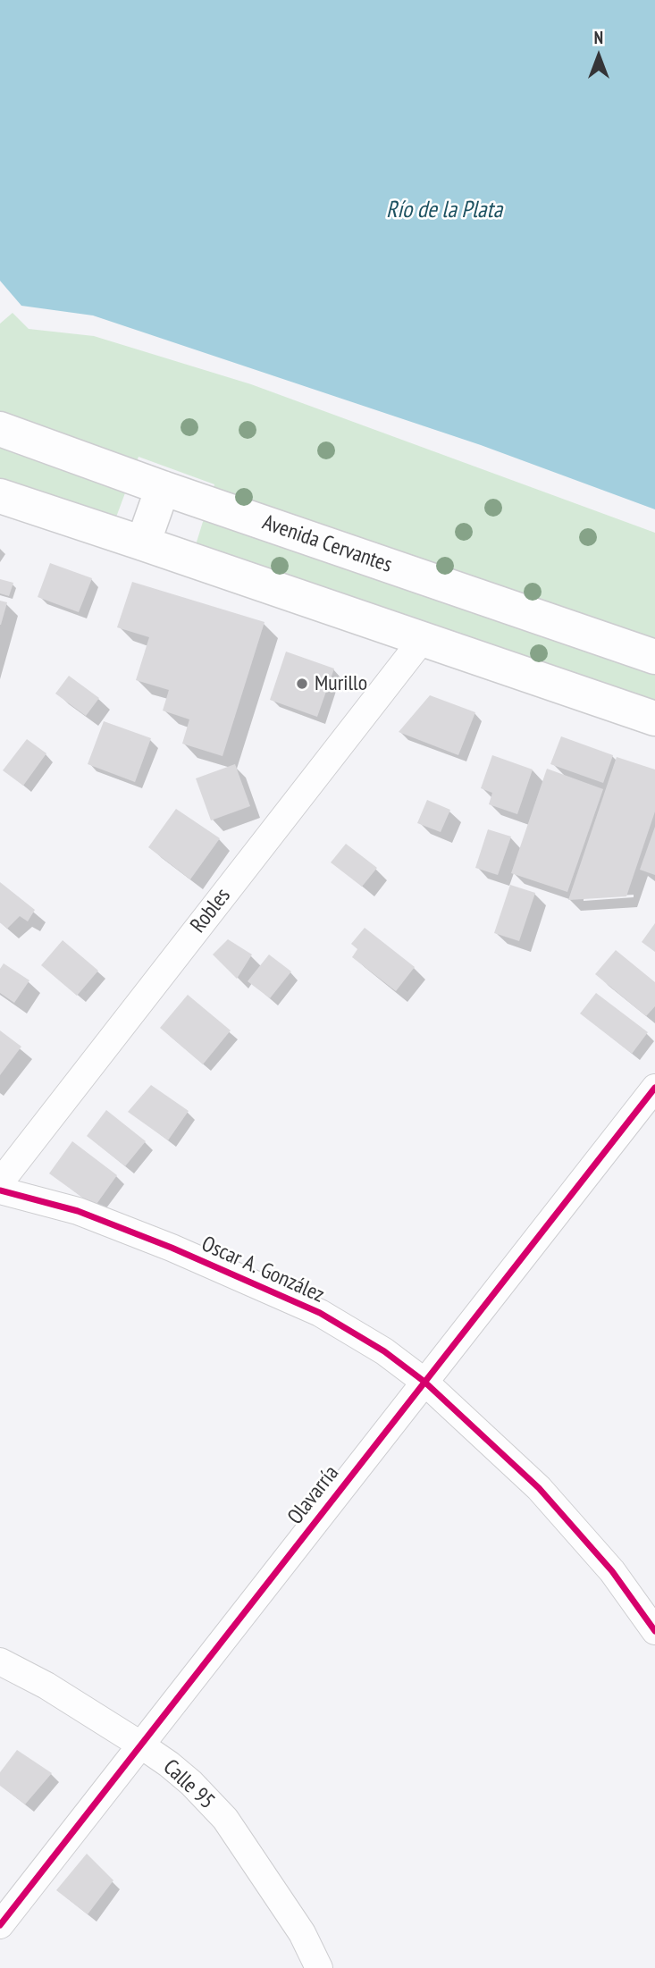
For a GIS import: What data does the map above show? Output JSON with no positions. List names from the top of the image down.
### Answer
{
  "streets": {
    "street": [
      "Avenida Cervantes",
      "Robles",
      "Oscar A. González",
      "Olavarría",
      "Calle 95"
    ]
  },
  "crossings": [
    ["Oscar A. González", "Olavarría"],
    ["Olavarría", "Calle 95"]
  ],
  "water": ["Río de la Plata"],
  "places": ["Murillo"],
  "north": "top"
}
